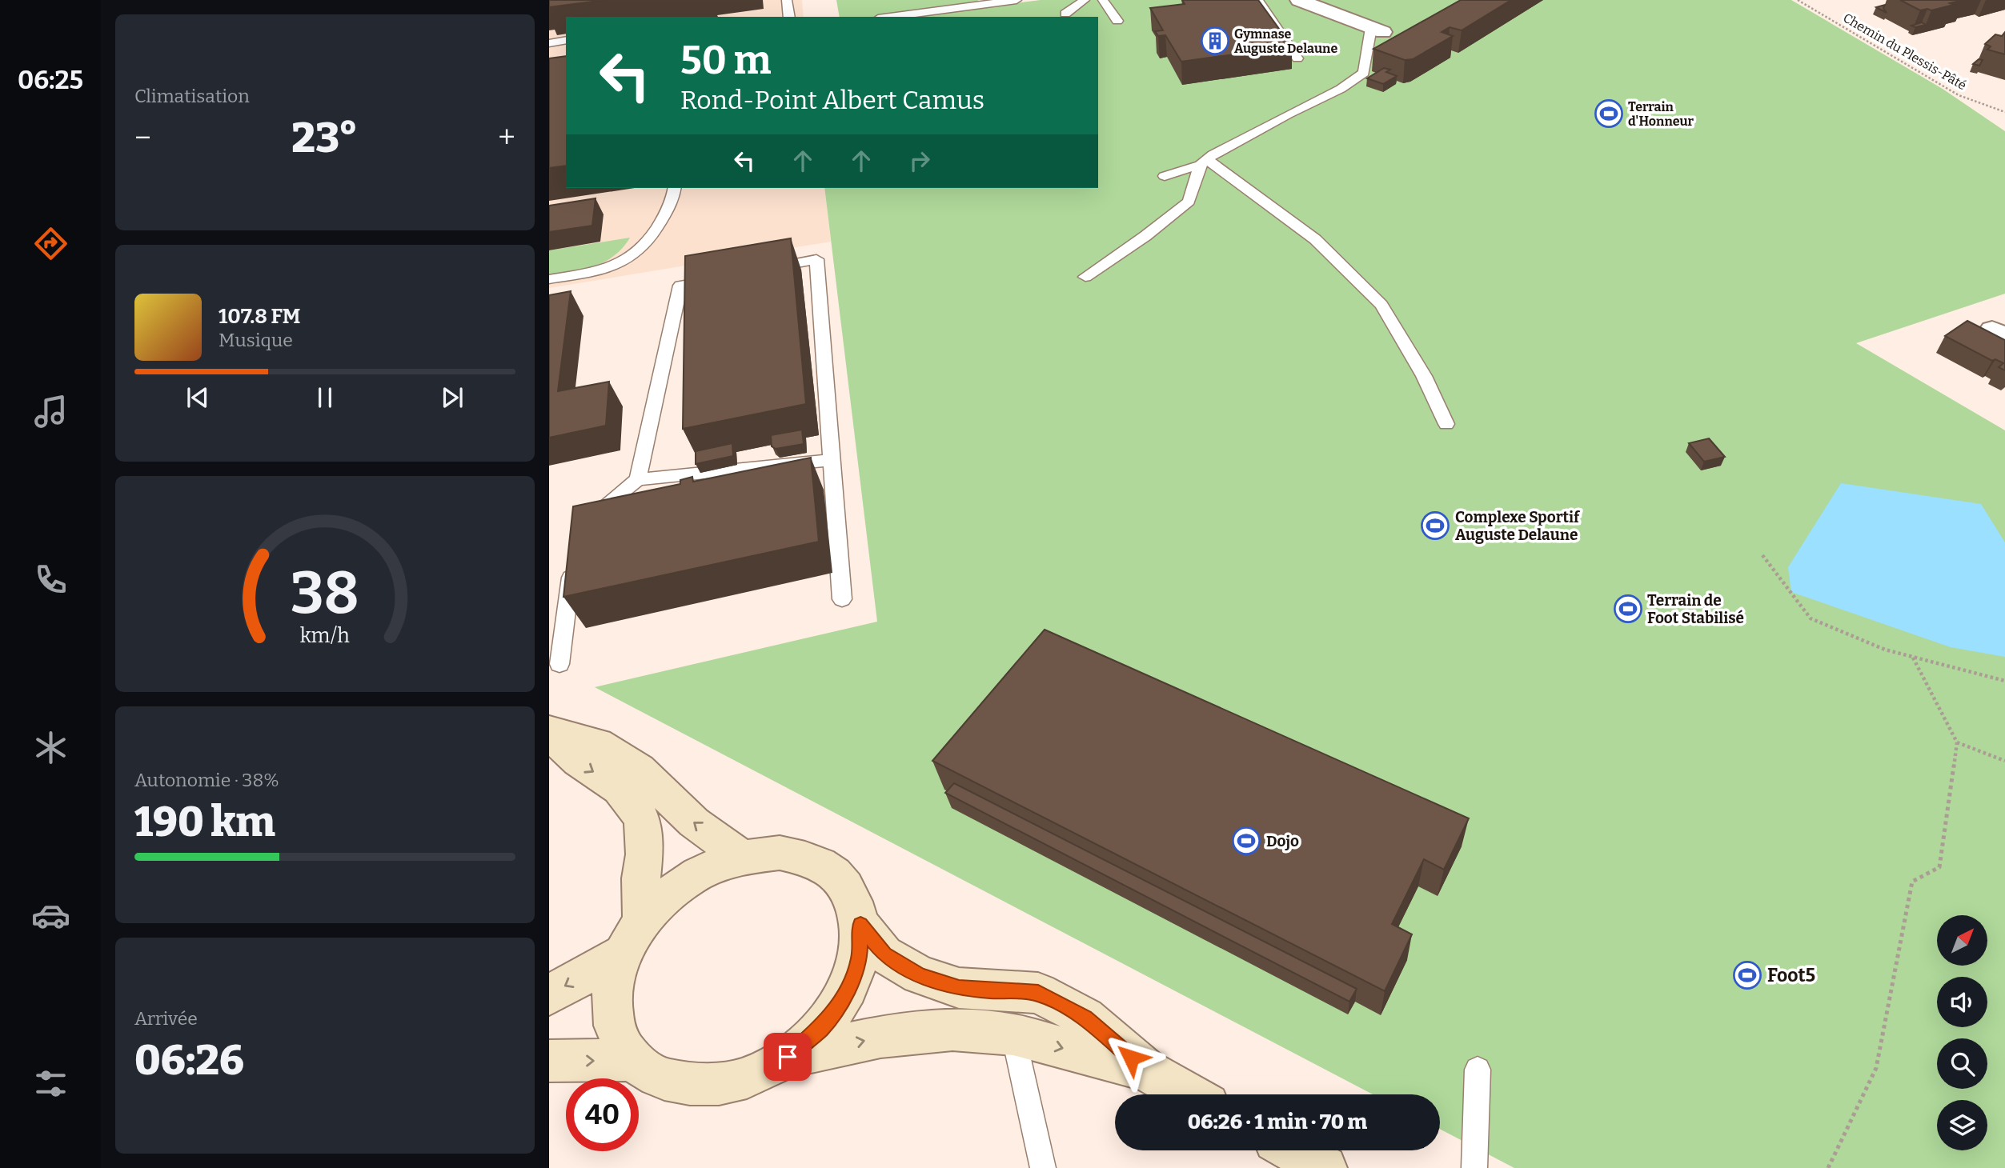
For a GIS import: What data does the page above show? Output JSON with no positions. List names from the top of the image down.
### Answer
{
  "streets": {
    "path": ["Chemin du Plessis-Pâté"]
  },
  "places": {
    "building": ["Gymnase Auguste Delaune"],
    "sports": [
      "Terrain d'Honneur",
      "Complexe Sportif Auguste Delaune",
      "Terrain de Foot Stabilisé",
      "Dojo",
      "Foot5"
    ]
  },
  "north": "top right",
  "page": {
    "tabs": "06:25",
    "tile": [
      "Climatisation",
      ["Autonomie · 38%", "190 km"],
      ["Arrivée", "06:26"]
    ],
    "turn": ["50 m", "Rond-Point Albert Camus"],
    "heat": ["−", "23°", "+"],
    "song": ["107.8 FM", "Musique"],
    "limit": "40",
    "trip": "06:26 · 1 min · 70 m",
    "gauge": ["38", "km/h"]
  }
}
